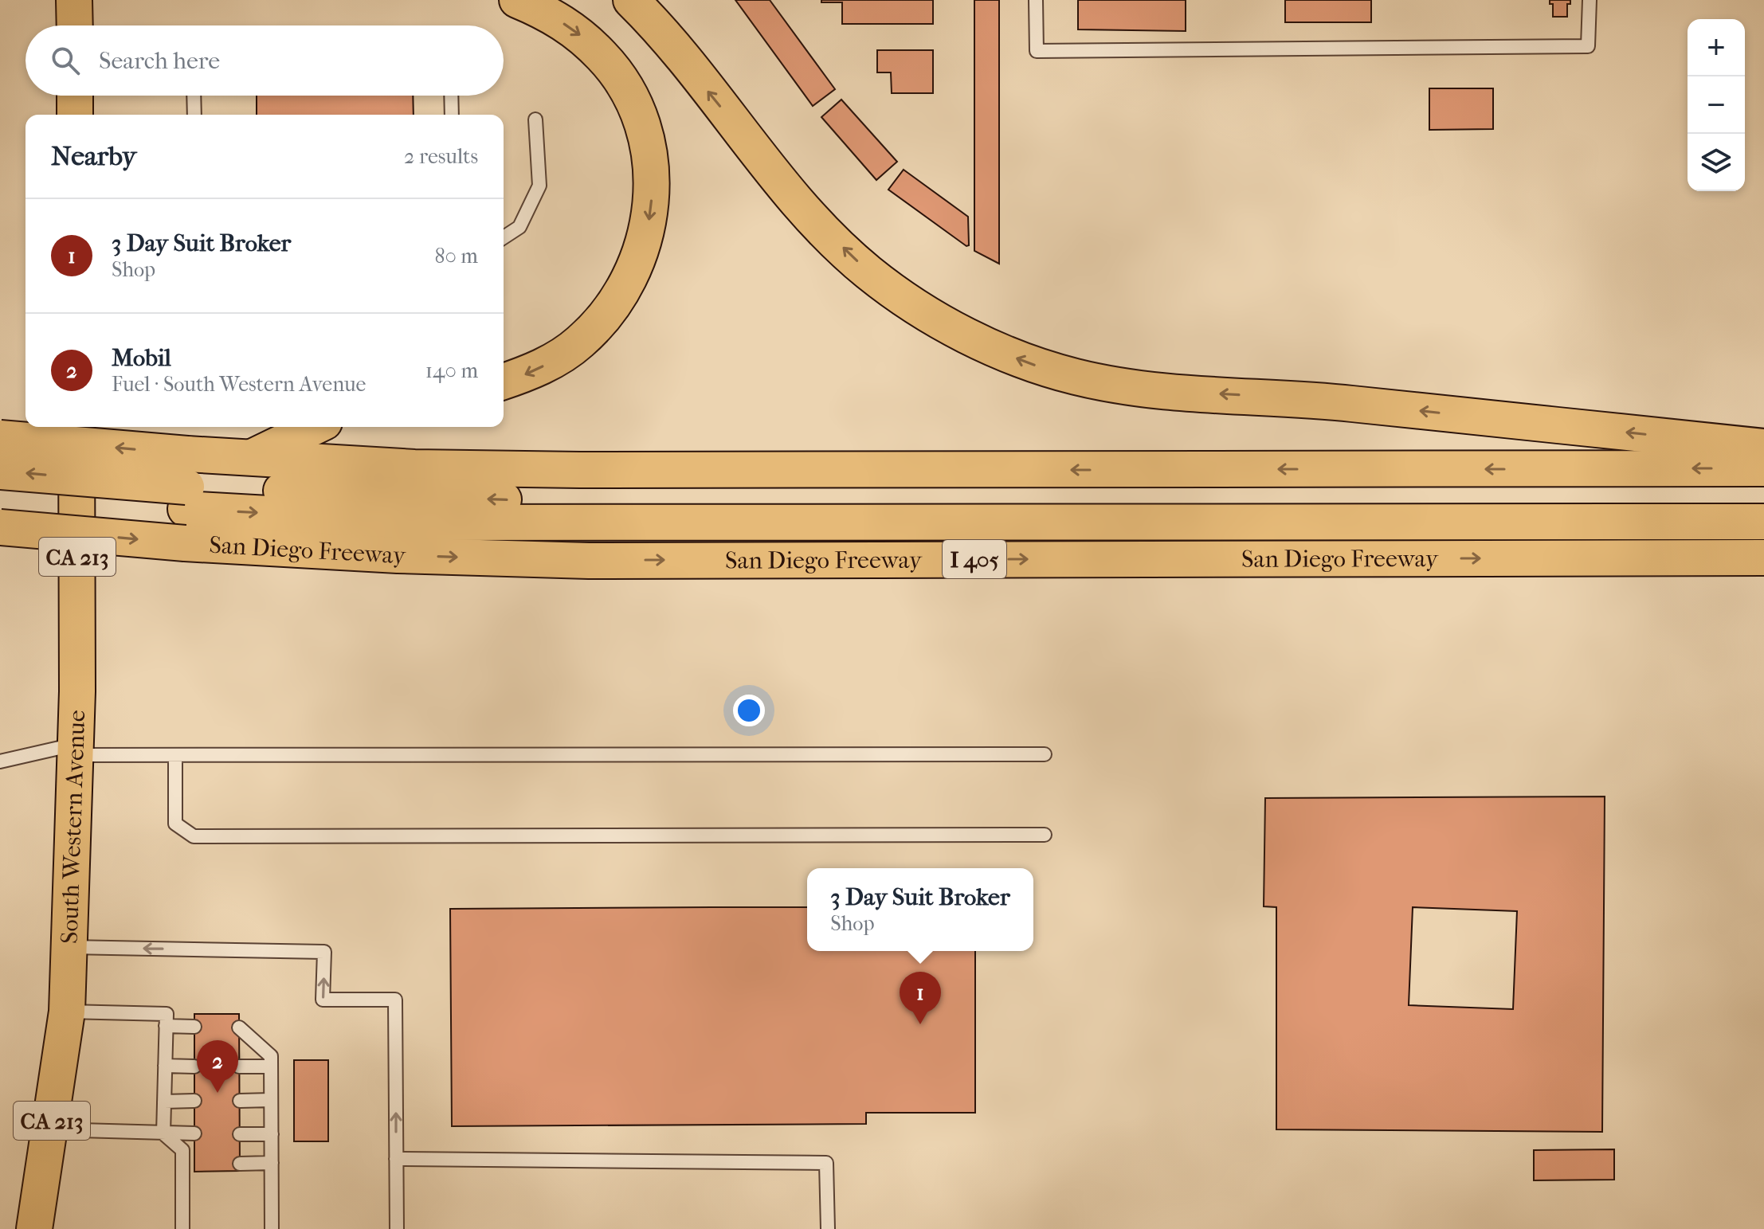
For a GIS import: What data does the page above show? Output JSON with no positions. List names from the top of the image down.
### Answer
{
  "streets": {
    "main road": [
      "San Diego Freeway",
      "CA 213",
      "I 405",
      "South Western Avenue"
    ]
  },
  "page": {
    "map_buttons": ["+", "−"],
    "search": "Search here",
    "heading": ["Nearby", "2 results"],
    "list": [
      {
        "mark": "1",
        "name": "3 Day Suit Broker",
        "note": "Shop",
        "value": "80 m"
      },
      {
        "mark": "2",
        "name": "Mobil",
        "note": "Fuel · South Western Avenue",
        "value": "140 m"
      }
    ],
    "popup": ["3 Day Suit Broker", "Shop"],
    "pins": ["1", "2"]
  }
}
